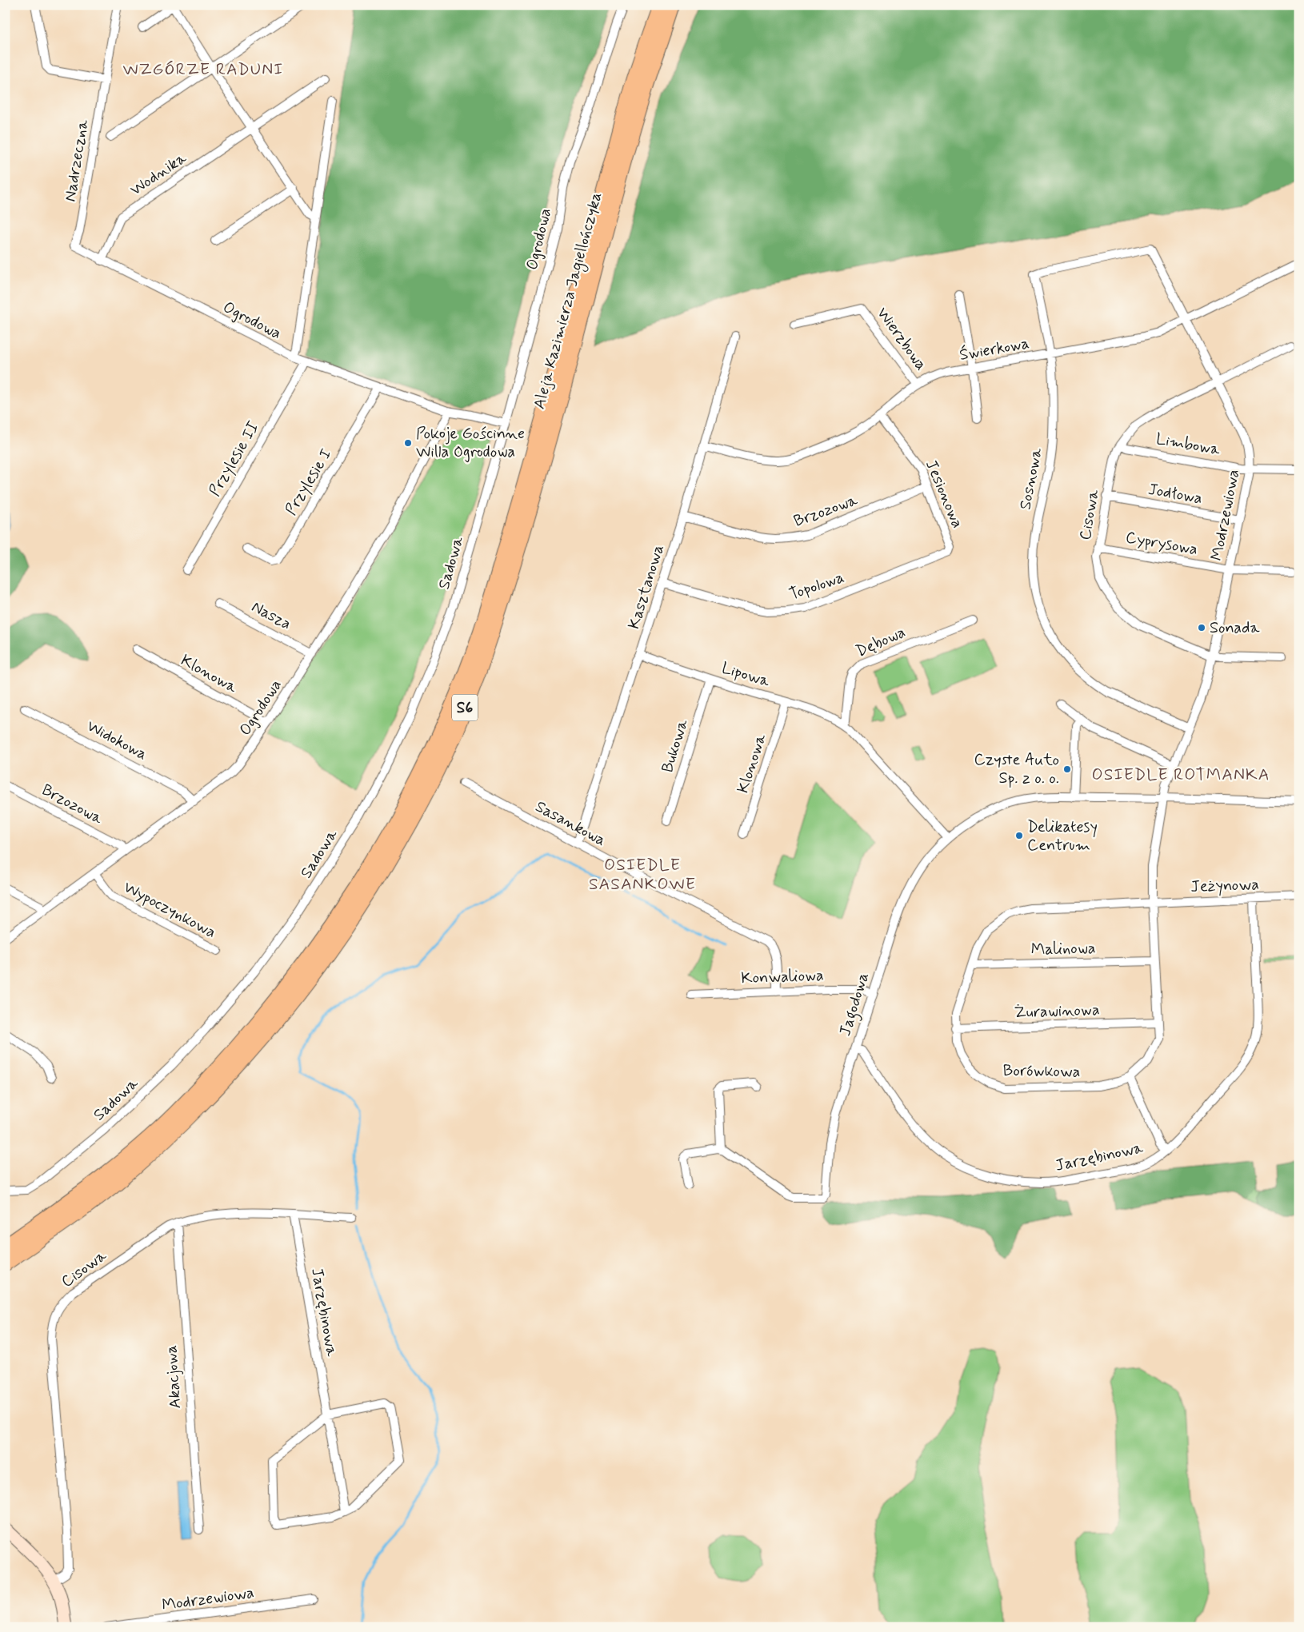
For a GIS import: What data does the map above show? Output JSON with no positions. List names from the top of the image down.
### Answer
{
  "streets": {
    "highway": ["Aleja Kazimierza Jagiellończyka", "S6"],
    "street": [
      "Nadrzeczna",
      "Wodnika",
      "Ogrodowa",
      "Wierzbowa",
      "Świerkowa",
      "Limbowa",
      "Przylesie II",
      "Sosnowa",
      "Przylesie I",
      "Jesionowa",
      "Jodłowa",
      "Brzozowa",
      "Cisowa",
      "Modrzewiowa",
      "Cyprysowa",
      "Sadowa",
      "Topolowa",
      "Kasztanowa",
      "Nasza",
      "Dębowa",
      "Klonowa",
      "Lipowa",
      "Widokowa",
      "Bukowa",
      "Sasankowa",
      "Jeżynowa",
      "Wypoczynkowa",
      "Malinowa",
      "Konwaliowa",
      "Jagodowa",
      "Żurawinowa",
      "Borówkowa",
      "Jarzębinowa",
      "Akacjowa"
    ]
  },
  "crossings": [
    ["Nadrzeczna", "Ogrodowa"],
    ["Wodnika", "Ogrodowa"],
    ["Ogrodowa", "Przylesie II"],
    ["Ogrodowa", "Przylesie I"],
    ["Ogrodowa", "Brzozowa"],
    ["Ogrodowa", "Sadowa"],
    ["Ogrodowa", "Nasza"],
    ["Ogrodowa", "Klonowa"],
    ["Ogrodowa", "Widokowa"],
    ["Ogrodowa", "Wypoczynkowa"],
    ["Wierzbowa", "Świerkowa"],
    ["Świerkowa", "Sosnowa"],
    ["Świerkowa", "Jesionowa"],
    ["Świerkowa", "Modrzewiowa"],
    ["Świerkowa", "Kasztanowa"],
    ["Limbowa", "Cisowa"],
    ["Limbowa", "Modrzewiowa"],
    ["Sosnowa", "Modrzewiowa"],
    ["Jesionowa", "Brzozowa"],
    ["Jesionowa", "Topolowa"],
    ["Jodłowa", "Cisowa"],
    ["Jodłowa", "Modrzewiowa"],
    ["Brzozowa", "Kasztanowa"],
    ["Cisowa", "Modrzewiowa"],
    ["Cisowa", "Cyprysowa"],
    ["Cisowa", "Jarzębinowa"],
    ["Cisowa", "Akacjowa"],
    ["Modrzewiowa", "Cyprysowa"],
    ["Modrzewiowa", "Jagodowa"],
    ["Modrzewiowa", "Borówkowa"],
    ["Topolowa", "Kasztanowa"],
    ["Kasztanowa", "Lipowa"],
    ["Kasztanowa", "Sasankowa"],
    ["Dębowa", "Lipowa"],
    ["Klonowa", "Lipowa"],
    ["Lipowa", "Bukowa"],
    ["Lipowa", "Jagodowa"],
    ["Sasankowa", "Konwaliowa"],
    ["Jeżynowa", "Borówkowa"],
    ["Jeżynowa", "Jarzębinowa"],
    ["Malinowa", "Borówkowa"],
    ["Konwaliowa", "Jagodowa"],
    ["Jagodowa", "Borówkowa"],
    ["Jagodowa", "Jarzębinowa"],
    ["Żurawinowa", "Borówkowa"]
  ],
  "districts": ["WZGÓRZE RADUNI", "OSIEDLE ROTMANKA", "OSIEDLE SASANKOWE"],
  "places": [
    "Pokoje Gościnne Willa Ogrodowa",
    "Sonada",
    "Czyste Auto Sp. z o. o.",
    "Delikatesy Centrum"
  ]
}
